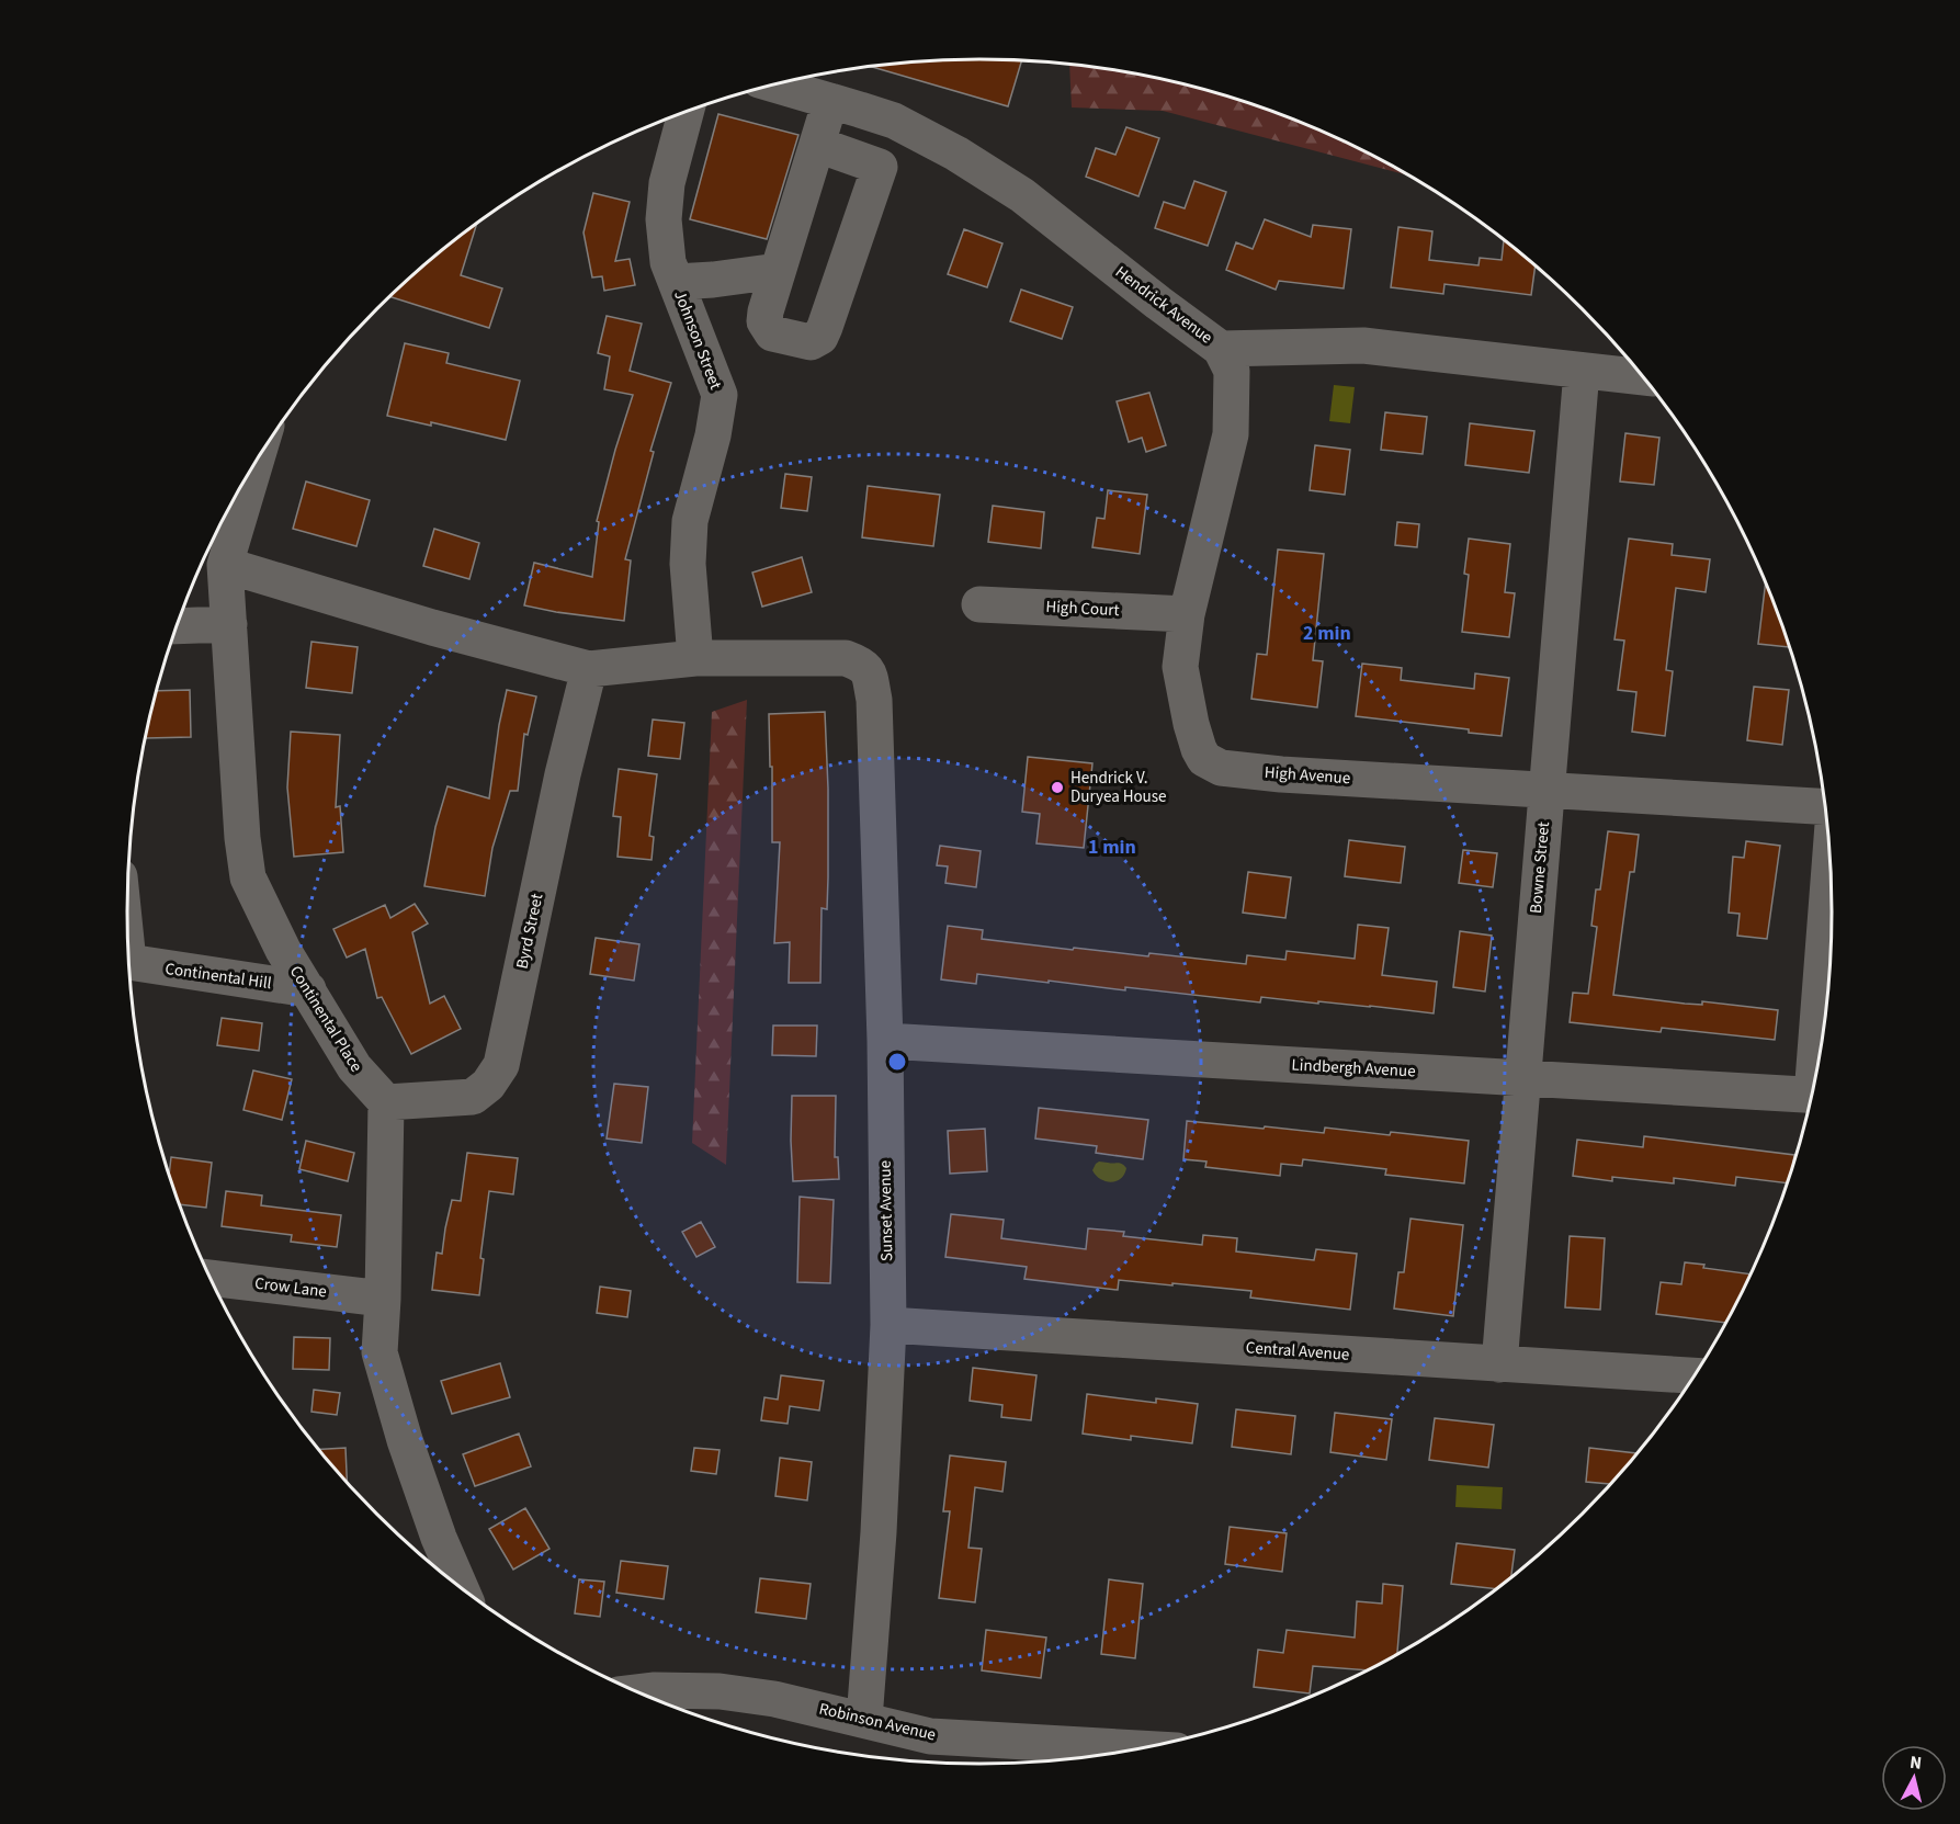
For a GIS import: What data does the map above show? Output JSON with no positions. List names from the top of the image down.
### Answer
{
  "streets": {
    "street": [
      "Hendrick Avenue",
      "Johnson Street",
      "High Court",
      "High Avenue",
      "Bowne Street",
      "Byrd Street",
      "Continental Hill",
      "Continental Place",
      "Lindbergh Avenue",
      "Sunset Avenue",
      "Crow Lane",
      "Central Avenue",
      "Robinson Avenue"
    ]
  },
  "crossings": [
    ["Hendrick Avenue", "High Avenue"],
    ["Hendrick Avenue", "Bowne Street"],
    ["Johnson Street", "Sunset Avenue"],
    ["High Court", "High Avenue"],
    ["High Avenue", "Bowne Street"],
    ["Bowne Street", "Lindbergh Avenue"],
    ["Bowne Street", "Central Avenue"],
    ["Byrd Street", "Continental Place"],
    ["Continental Hill", "Continental Place"],
    ["Lindbergh Avenue", "Sunset Avenue"],
    ["Sunset Avenue", "Central Avenue"],
    ["Sunset Avenue", "Robinson Avenue"]
  ],
  "places": ["Hendrick V. Duryea House"],
  "north": "top",
  "rings": ["2 min", "1 min"]
}
